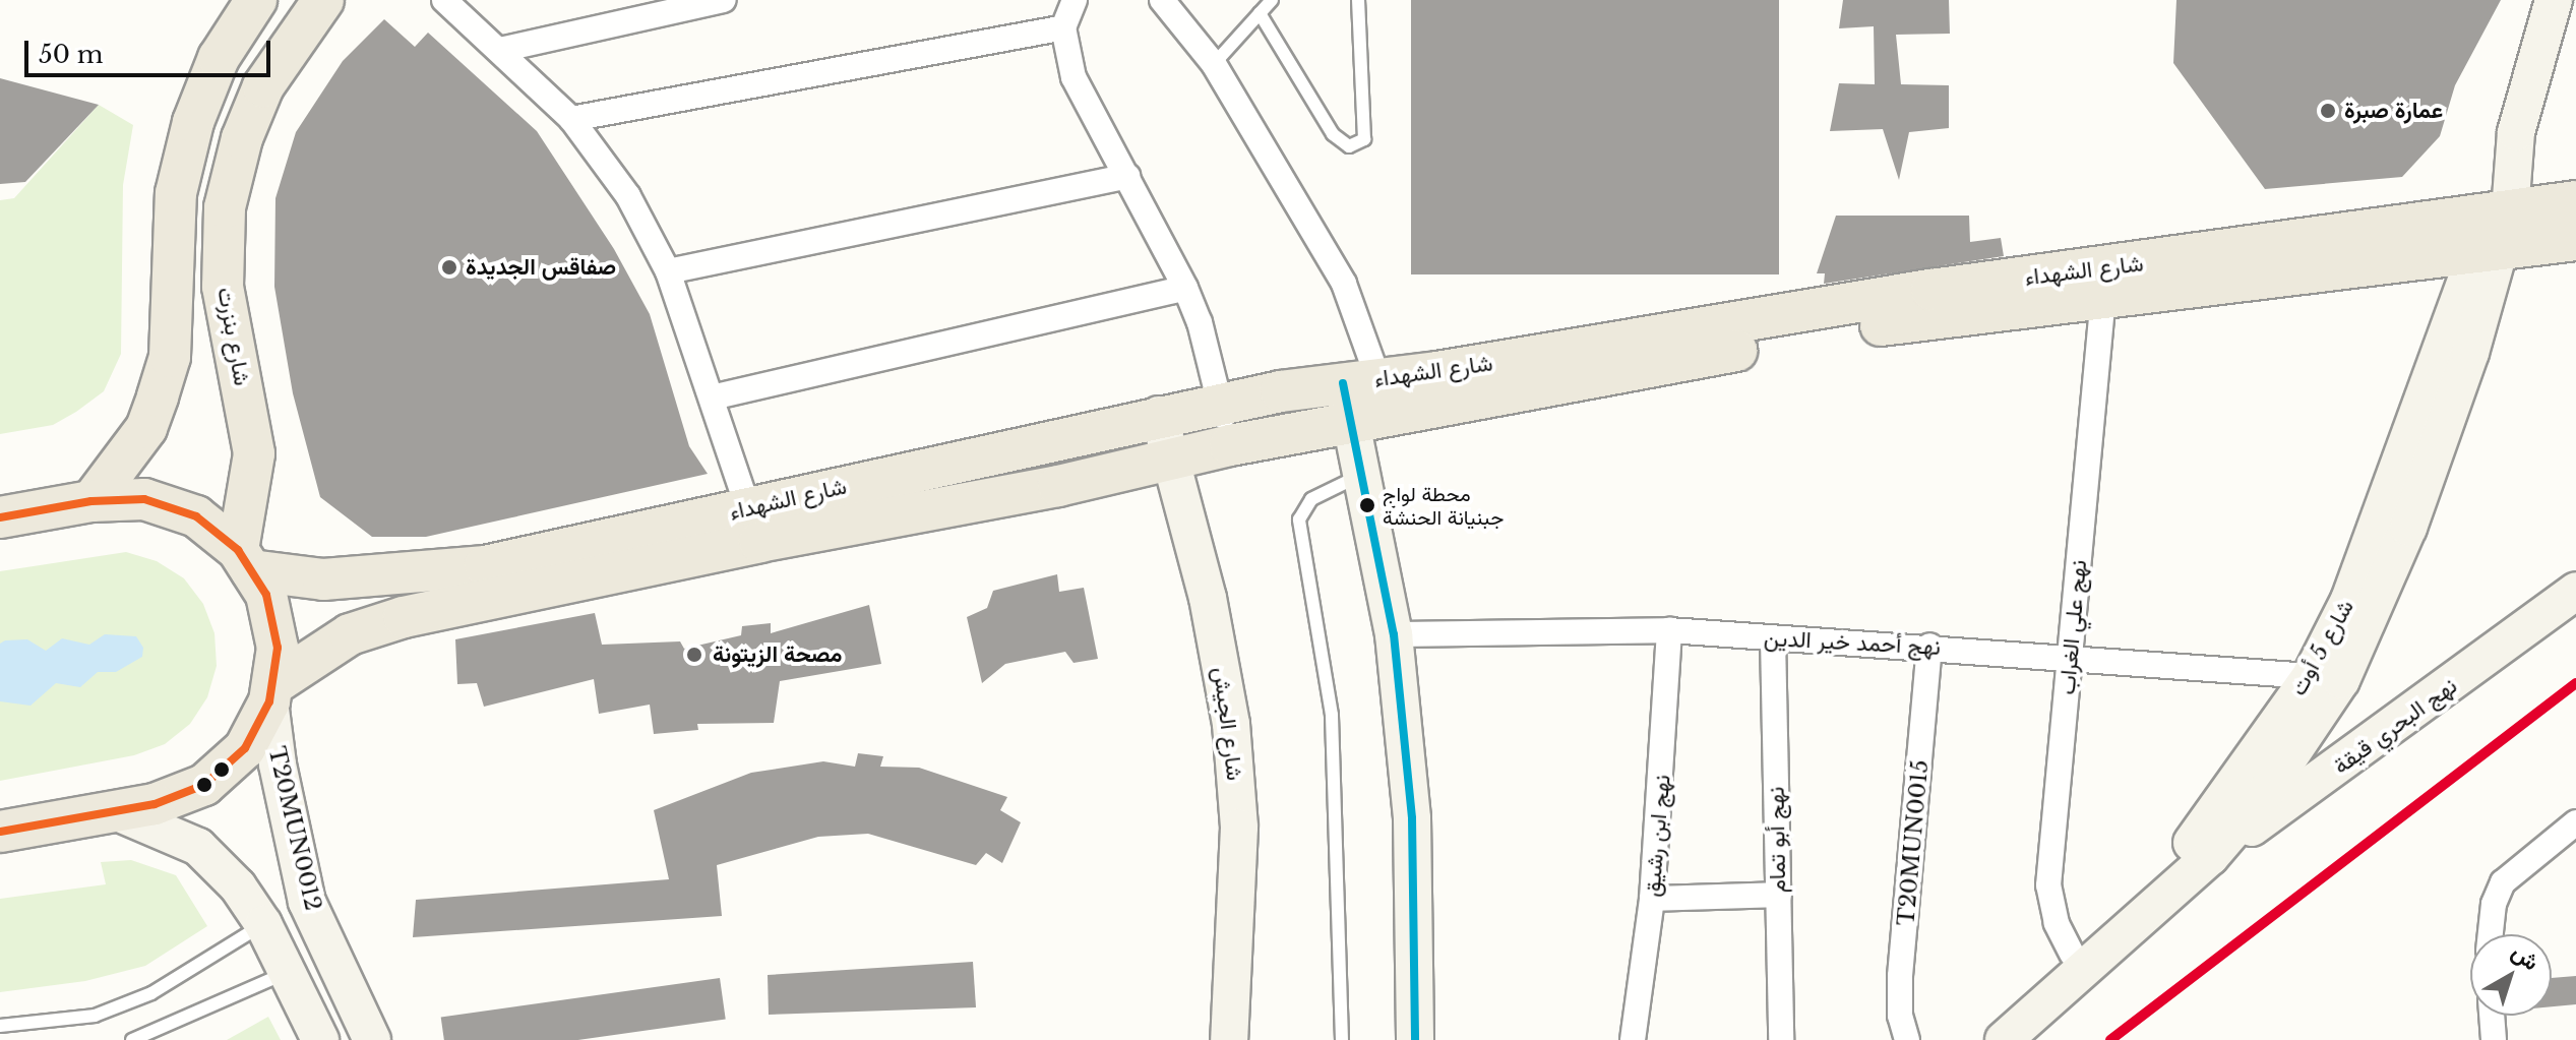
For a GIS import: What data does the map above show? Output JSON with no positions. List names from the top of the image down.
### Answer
{
  "streets": {
    "main road": [
      "شارع الشهداء",
      "شارع بنزرت",
      "شارع 5 أوت",
      "شارع الجيش",
      "نهج البحري قيقة",
      "T20MUN0012"
    ],
    "street": [
      "نهج علي الغراب",
      "نهج أحمد خير الدين",
      "نهج ابن رشيق",
      "نهج أبو تمام",
      "T20MUN0015"
    ]
  },
  "crossings": [
    ["شارع الشهداء", "شارع بنزرت"],
    ["شارع الشهداء", "نهج علي الغراب"],
    ["شارع الشهداء", "شارع 5 أوت"],
    ["شارع الشهداء", "شارع الجيش"],
    ["شارع الشهداء", "T20MUN0012"],
    ["نهج علي الغراب", "نهج أحمد خير الدين"],
    ["نهج علي الغراب", "شارع 5 أوت"],
    ["نهج أحمد خير الدين", "شارع 5 أوت"],
    ["نهج أحمد خير الدين", "نهج ابن رشيق"],
    ["نهج أحمد خير الدين", "نهج أبو تمام"],
    ["نهج أحمد خير الدين", "T20MUN0015"],
    ["شارع 5 أوت", "نهج البحري قيقة"]
  ],
  "places": [
    "عمارة صبرة",
    "صفاقس الجديدة",
    "محطة لواج جبنيانة الحنشة",
    "مصحة الزيتونة"
  ],
  "scale_bar": "50 m",
  "north": "top right"
}
